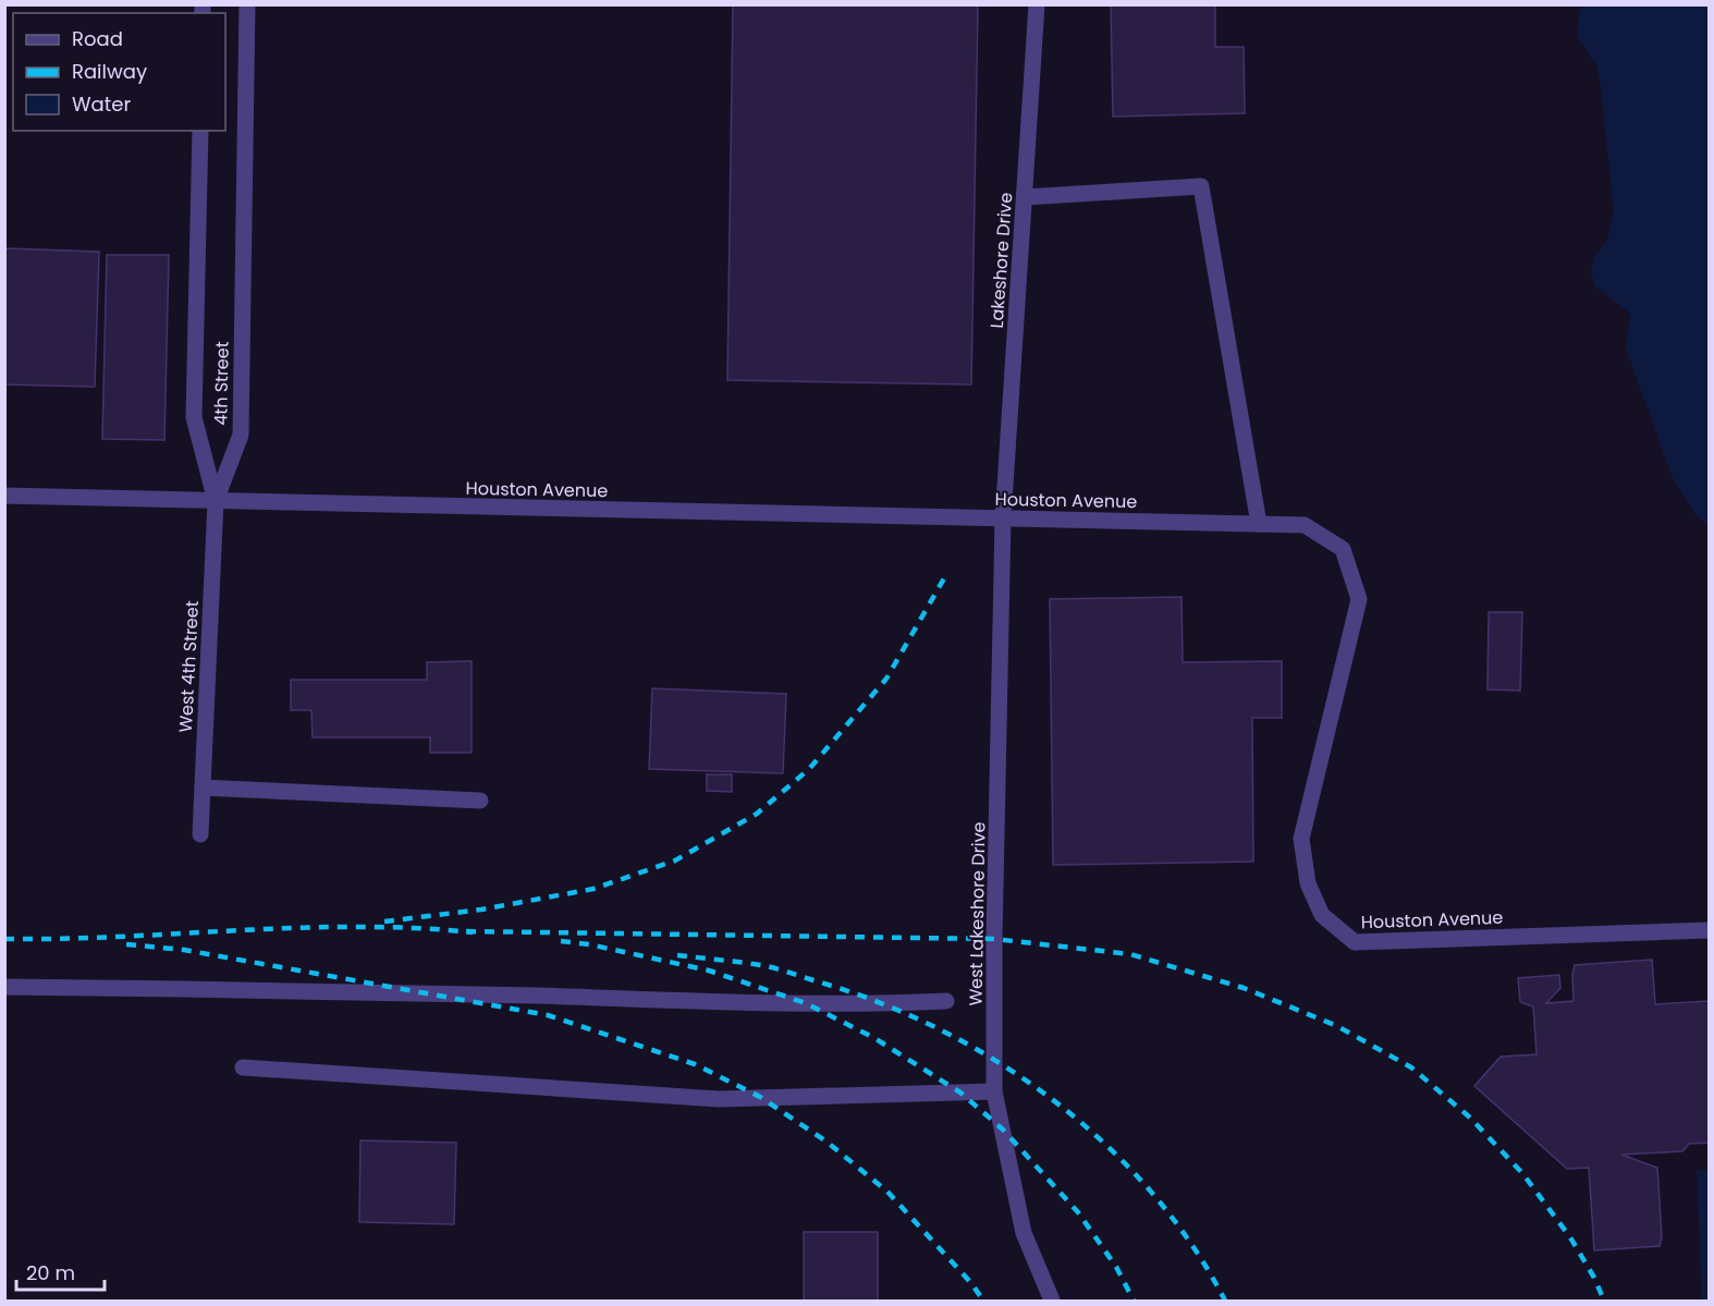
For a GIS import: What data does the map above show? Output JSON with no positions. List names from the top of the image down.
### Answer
{
  "streets": {
    "street": [
      "Lakeshore Drive",
      "4th Street",
      "Houston Avenue",
      "West 4th Street",
      "West Lakeshore Drive"
    ]
  },
  "crossings": [
    ["Lakeshore Drive", "Houston Avenue"],
    ["Lakeshore Drive", "West Lakeshore Drive"],
    ["4th Street", "Houston Avenue"],
    ["4th Street", "West 4th Street"],
    ["Houston Avenue", "West 4th Street"],
    ["Houston Avenue", "West Lakeshore Drive"]
  ],
  "legend": ["Road", "Railway", "Water"],
  "scale_bar": "20 m"
}
